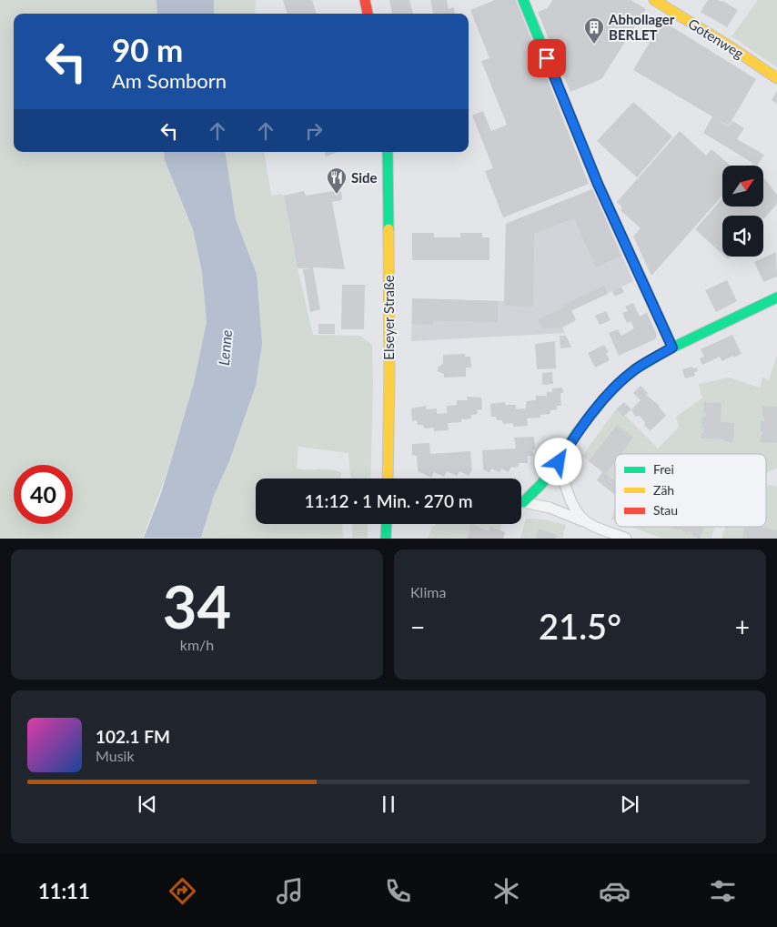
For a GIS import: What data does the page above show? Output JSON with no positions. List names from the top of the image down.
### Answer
{
  "streets": {
    "street": ["Gotenweg", "Elseyer Straße"]
  },
  "water": ["Lenne"],
  "places": {
    "building": ["Abhollager BERLET"],
    "restaurant": ["Side"]
  },
  "legend": ["Frei", "Zäh", "Stau"],
  "north": "top right",
  "page": {
    "turn": ["90 m", "Am Somborn"],
    "limit": "40",
    "trip": "11:12 · 1 Min. · 270 m",
    "tile": [
      ["34", "km/h"],
      "Klima"
    ],
    "heat": ["−", "21.5°", "+"],
    "song": ["102.1 FM", "Musik"],
    "tabs": "11:11"
  }
}
